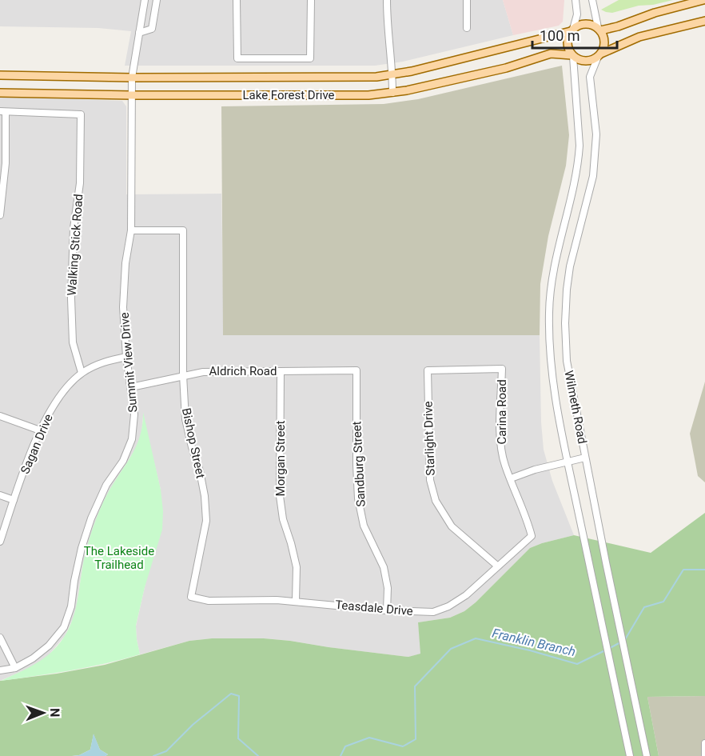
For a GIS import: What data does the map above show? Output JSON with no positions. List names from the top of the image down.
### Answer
{
  "streets": {
    "main road": ["Lake Forest Drive"],
    "street": [
      "Walking Stick Road",
      "Summit View Drive",
      "Aldrich Road",
      "Wilmeth Road",
      "Carina Road",
      "Starlight Drive",
      "Bishop Street",
      "Sagan Drive",
      "Morgan Street",
      "Sandburg Street",
      "Teasdale Drive"
    ]
  },
  "crossings": [
    ["Lake Forest Drive", "Summit View Drive"],
    ["Lake Forest Drive", "Wilmeth Road"],
    ["Walking Stick Road", "Sagan Drive"],
    ["Summit View Drive", "Aldrich Road"],
    ["Summit View Drive", "Bishop Street"],
    ["Summit View Drive", "Sagan Drive"],
    ["Aldrich Road", "Bishop Street"],
    ["Aldrich Road", "Morgan Street"],
    ["Aldrich Road", "Sandburg Street"],
    ["Carina Road", "Starlight Drive"],
    ["Carina Road", "Teasdale Drive"],
    ["Starlight Drive", "Teasdale Drive"],
    ["Bishop Street", "Teasdale Drive"],
    ["Morgan Street", "Teasdale Drive"],
    ["Sandburg Street", "Teasdale Drive"]
  ],
  "water": ["Franklin Branch"],
  "parks": ["The Lakeside Trailhead"],
  "scale_bar": "100 m",
  "north": "right"
}
